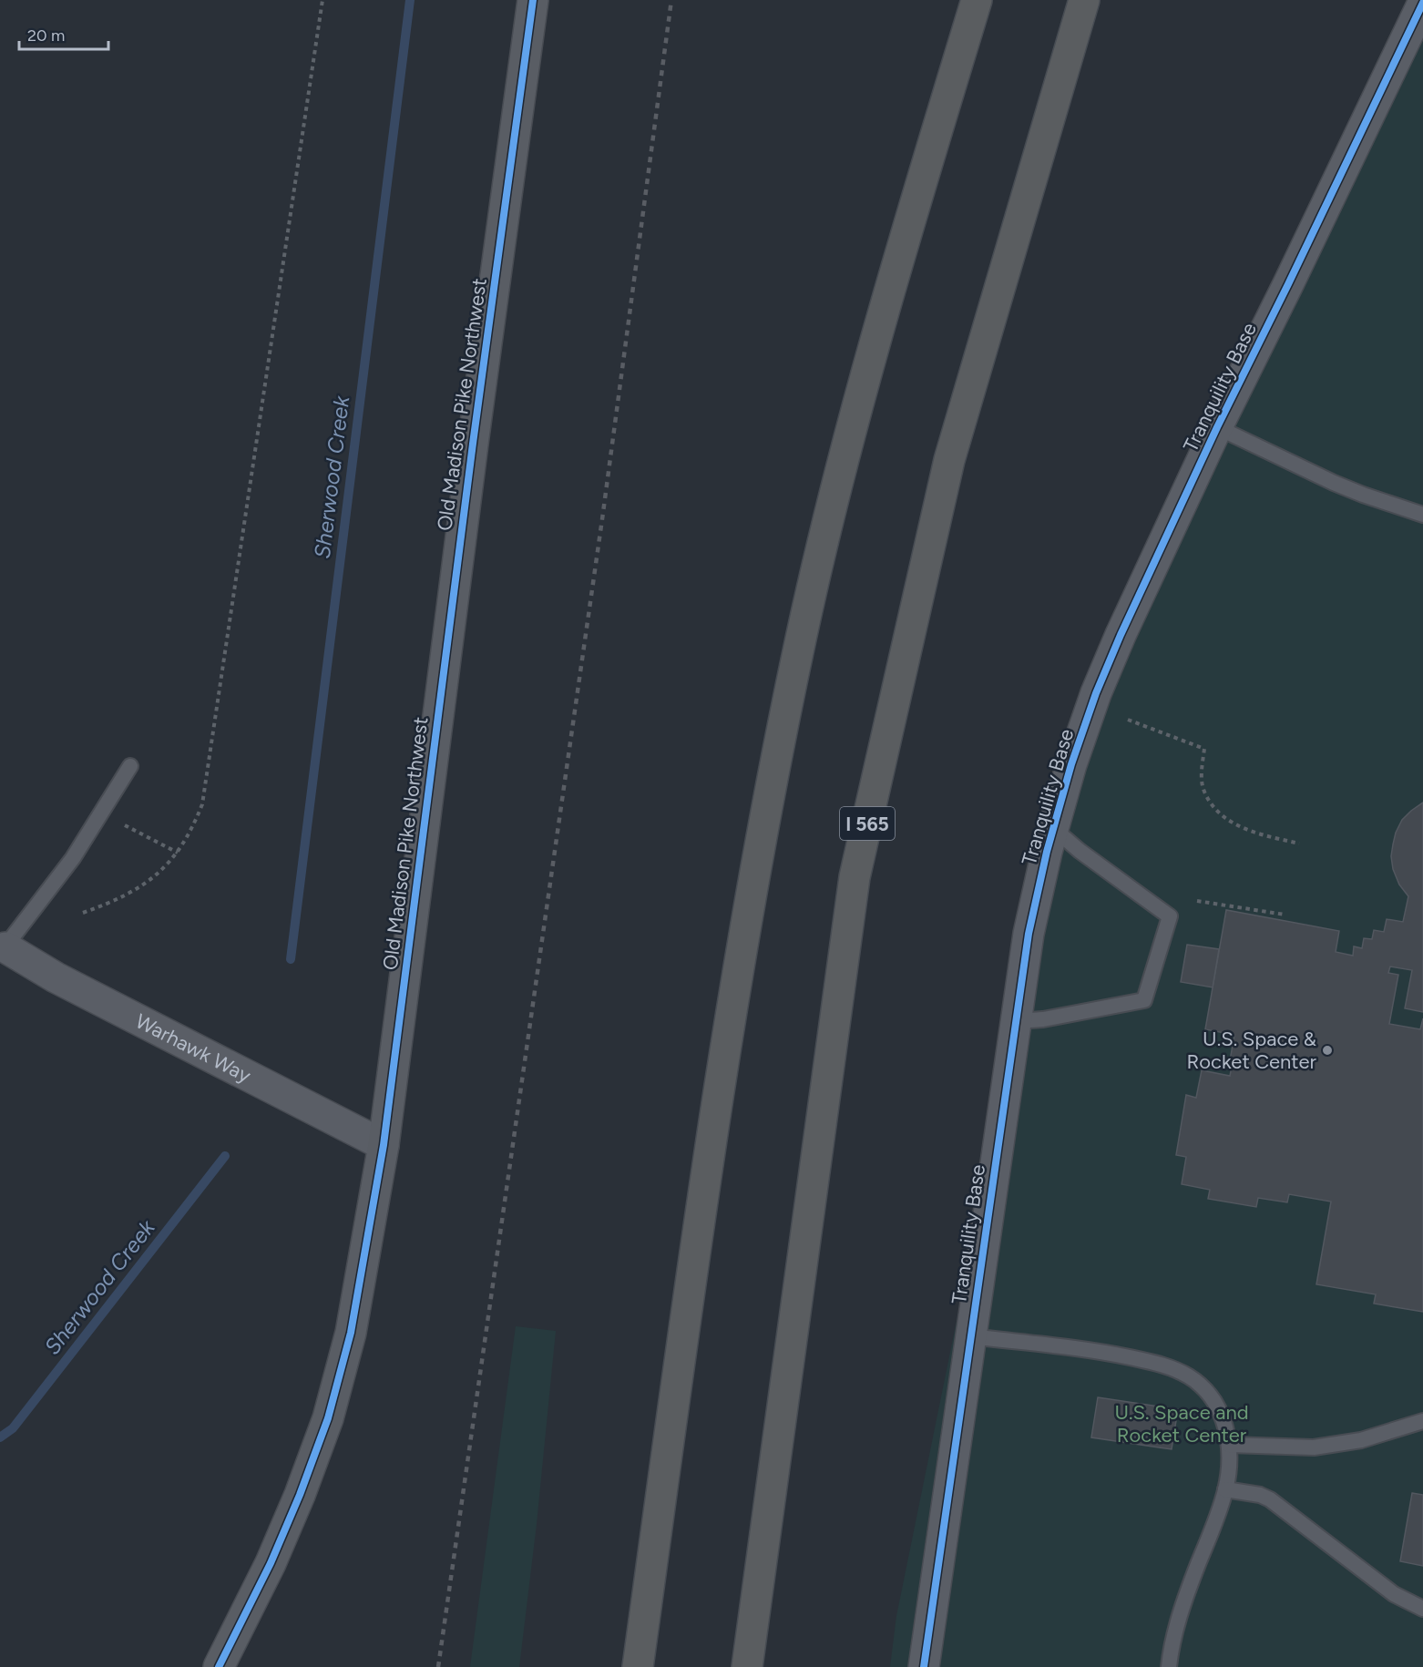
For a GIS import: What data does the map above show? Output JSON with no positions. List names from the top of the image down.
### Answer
{
  "streets": {
    "highway": ["I 565"],
    "main road": ["Old Madison Pike Northwest"],
    "street": ["Tranquility Base", "Warhawk Way"]
  },
  "crossings": [
    ["Old Madison Pike Northwest", "Warhawk Way"]
  ],
  "water": ["Sherwood Creek"],
  "parks": ["U.S. Space and Rocket Center"],
  "places": ["U.S. Space & Rocket Center"],
  "scale_bar": "20 m"
}
